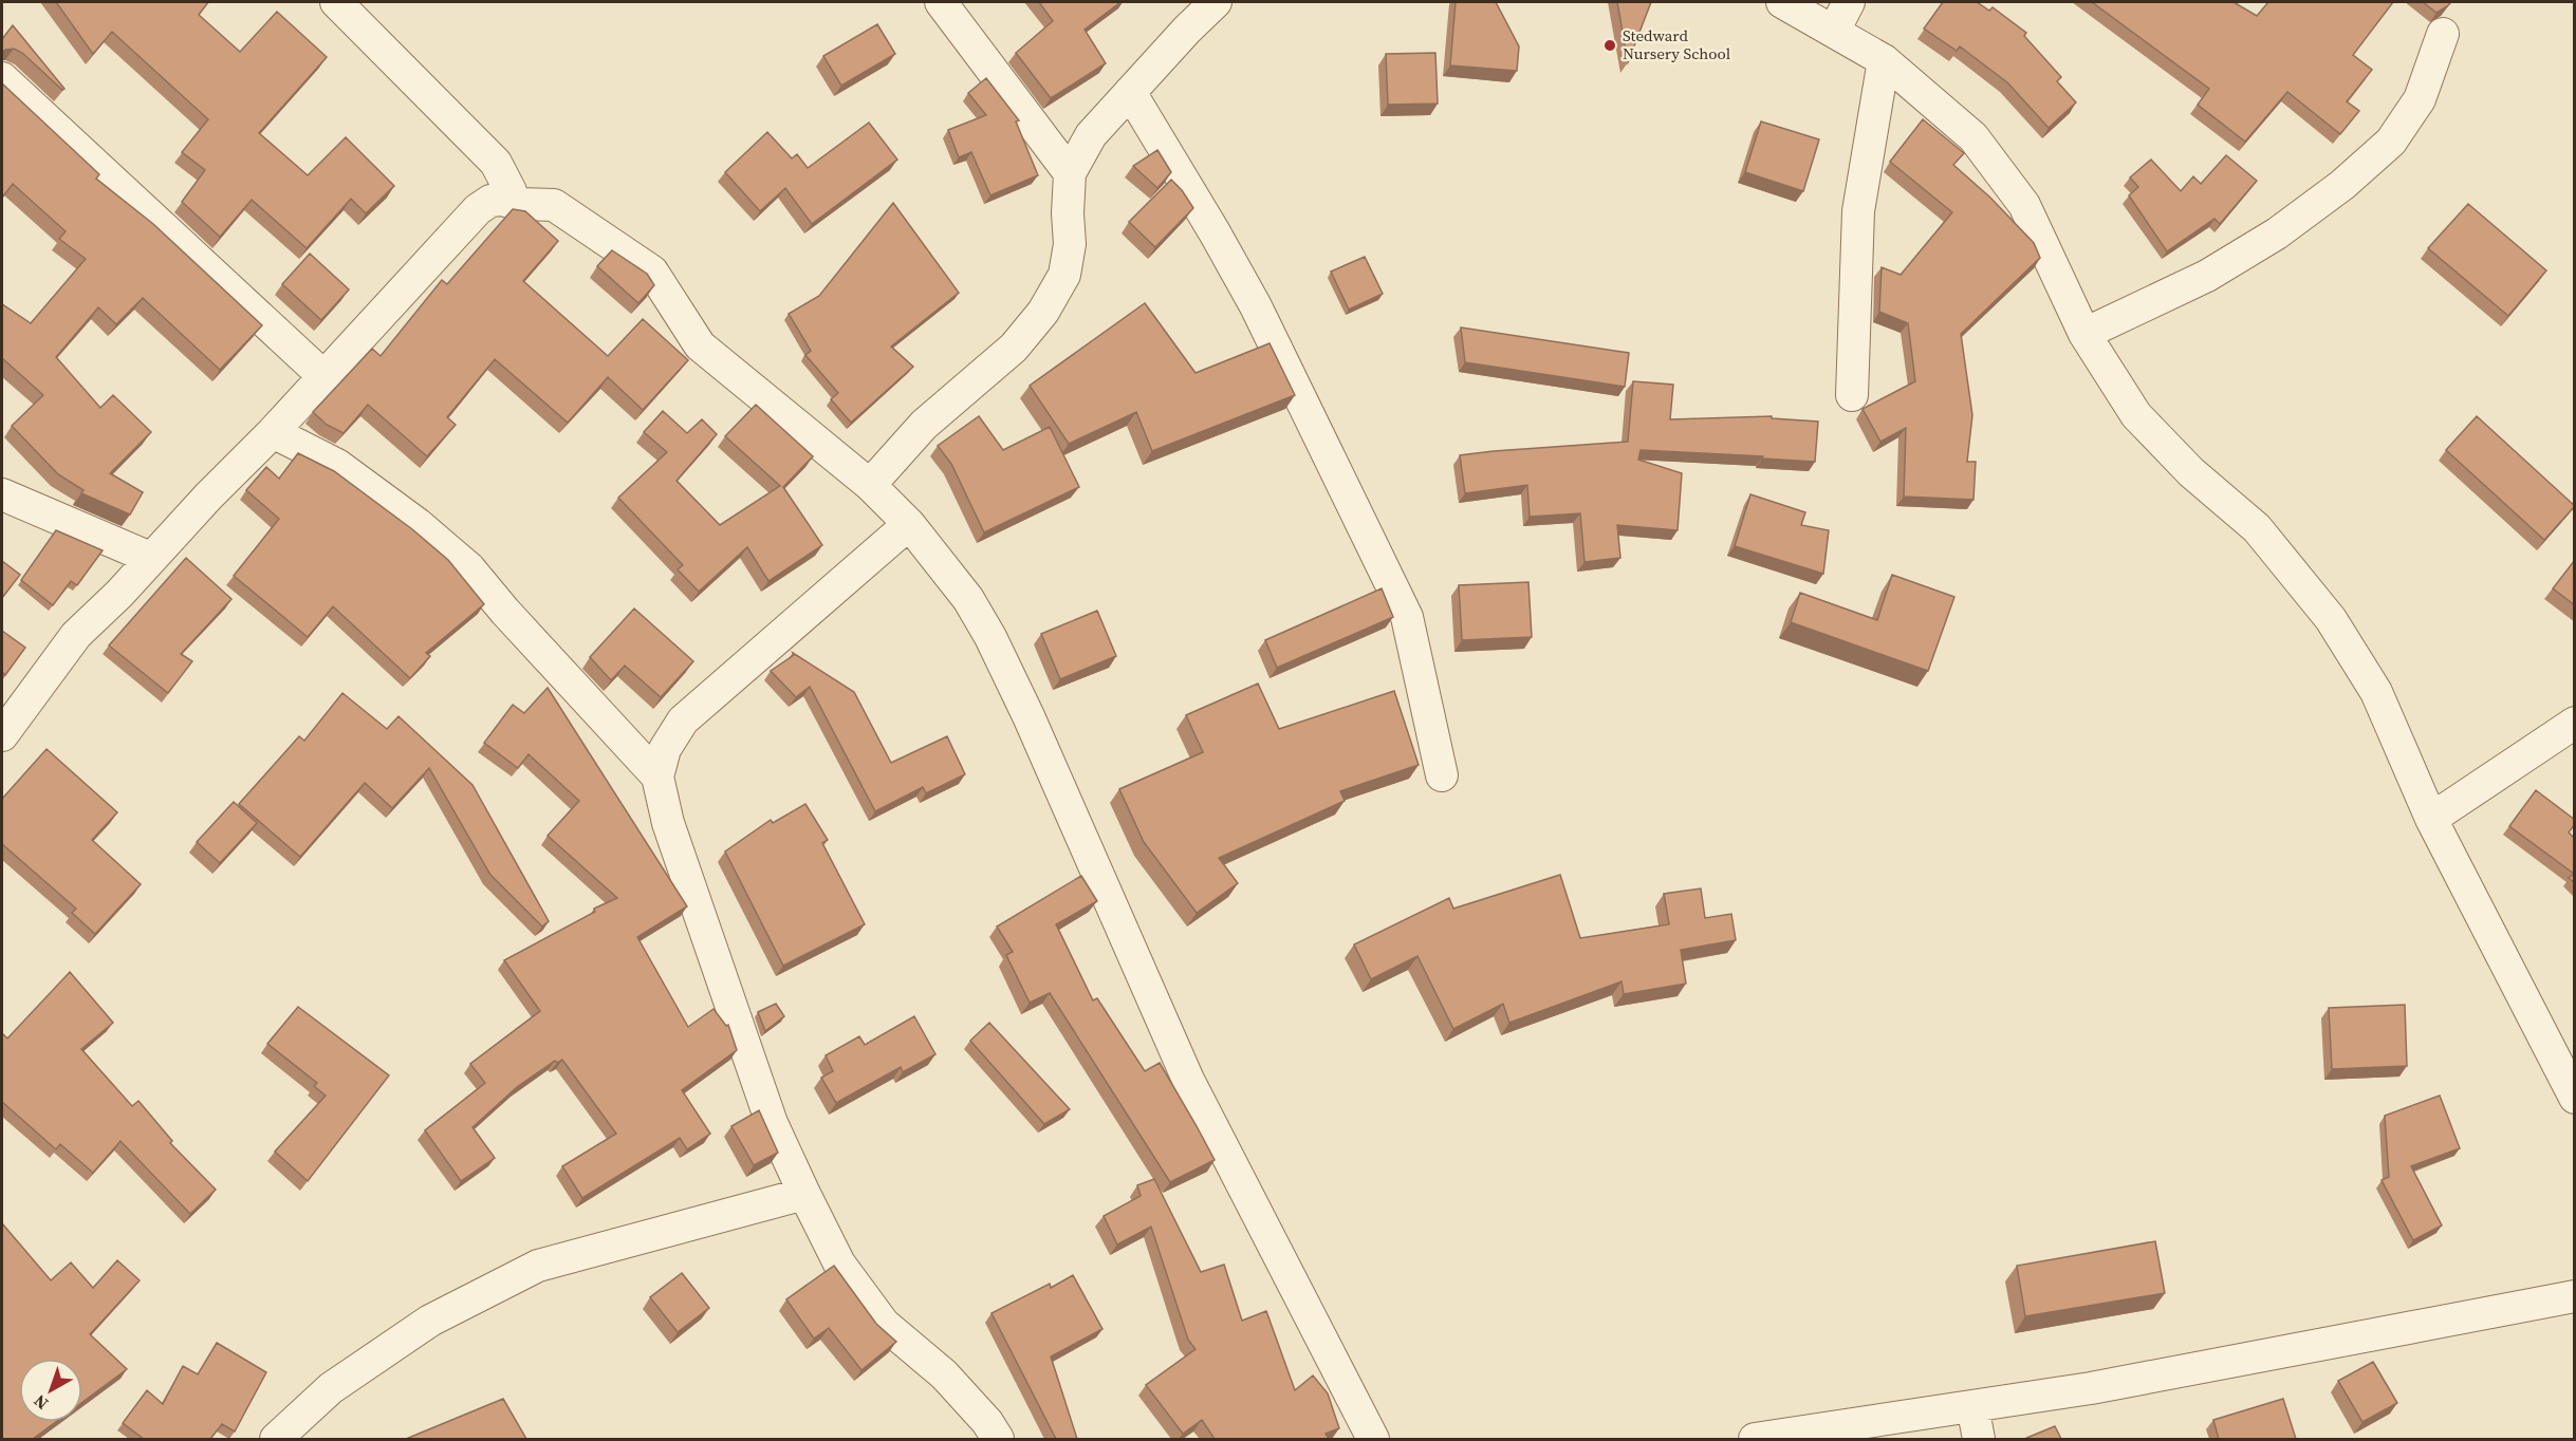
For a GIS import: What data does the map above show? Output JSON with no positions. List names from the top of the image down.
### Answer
{
  "places": ["Stedward Nursery School"],
  "north": "bottom left"
}
